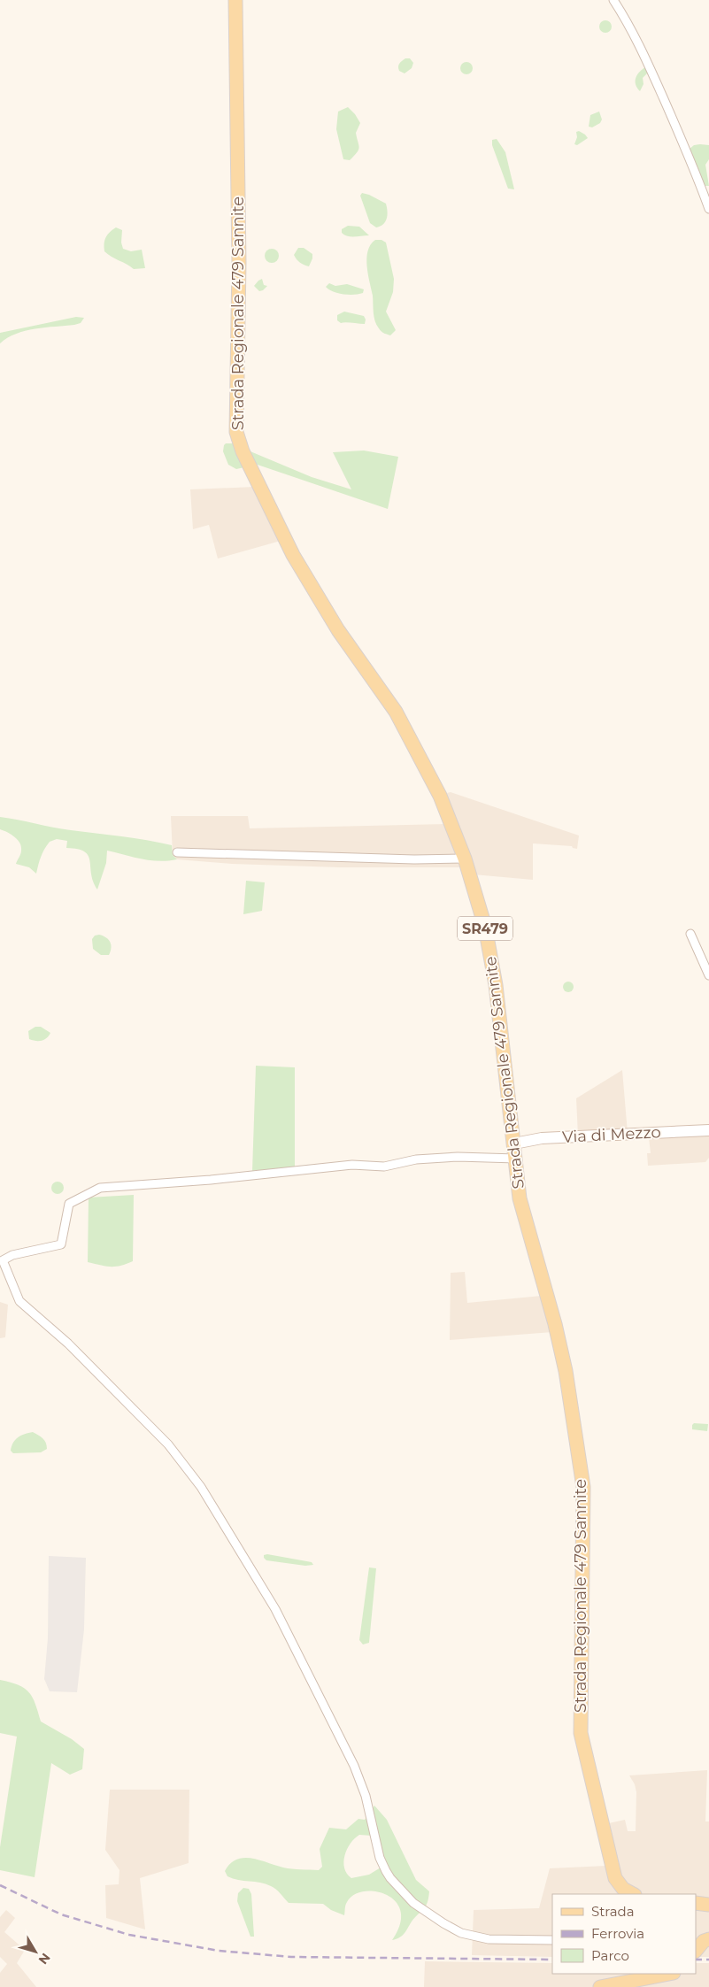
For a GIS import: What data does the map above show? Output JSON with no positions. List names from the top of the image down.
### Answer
{
  "streets": {
    "main road": ["Strada Regionale 479 Sannite", "SR479", "Via di Mezzo"]
  },
  "crossings": [
    ["Strada Regionale 479 Sannite", "Via di Mezzo"]
  ],
  "legend": ["Strada", "Ferrovia", "Parco"],
  "north": "bottom right"
}
